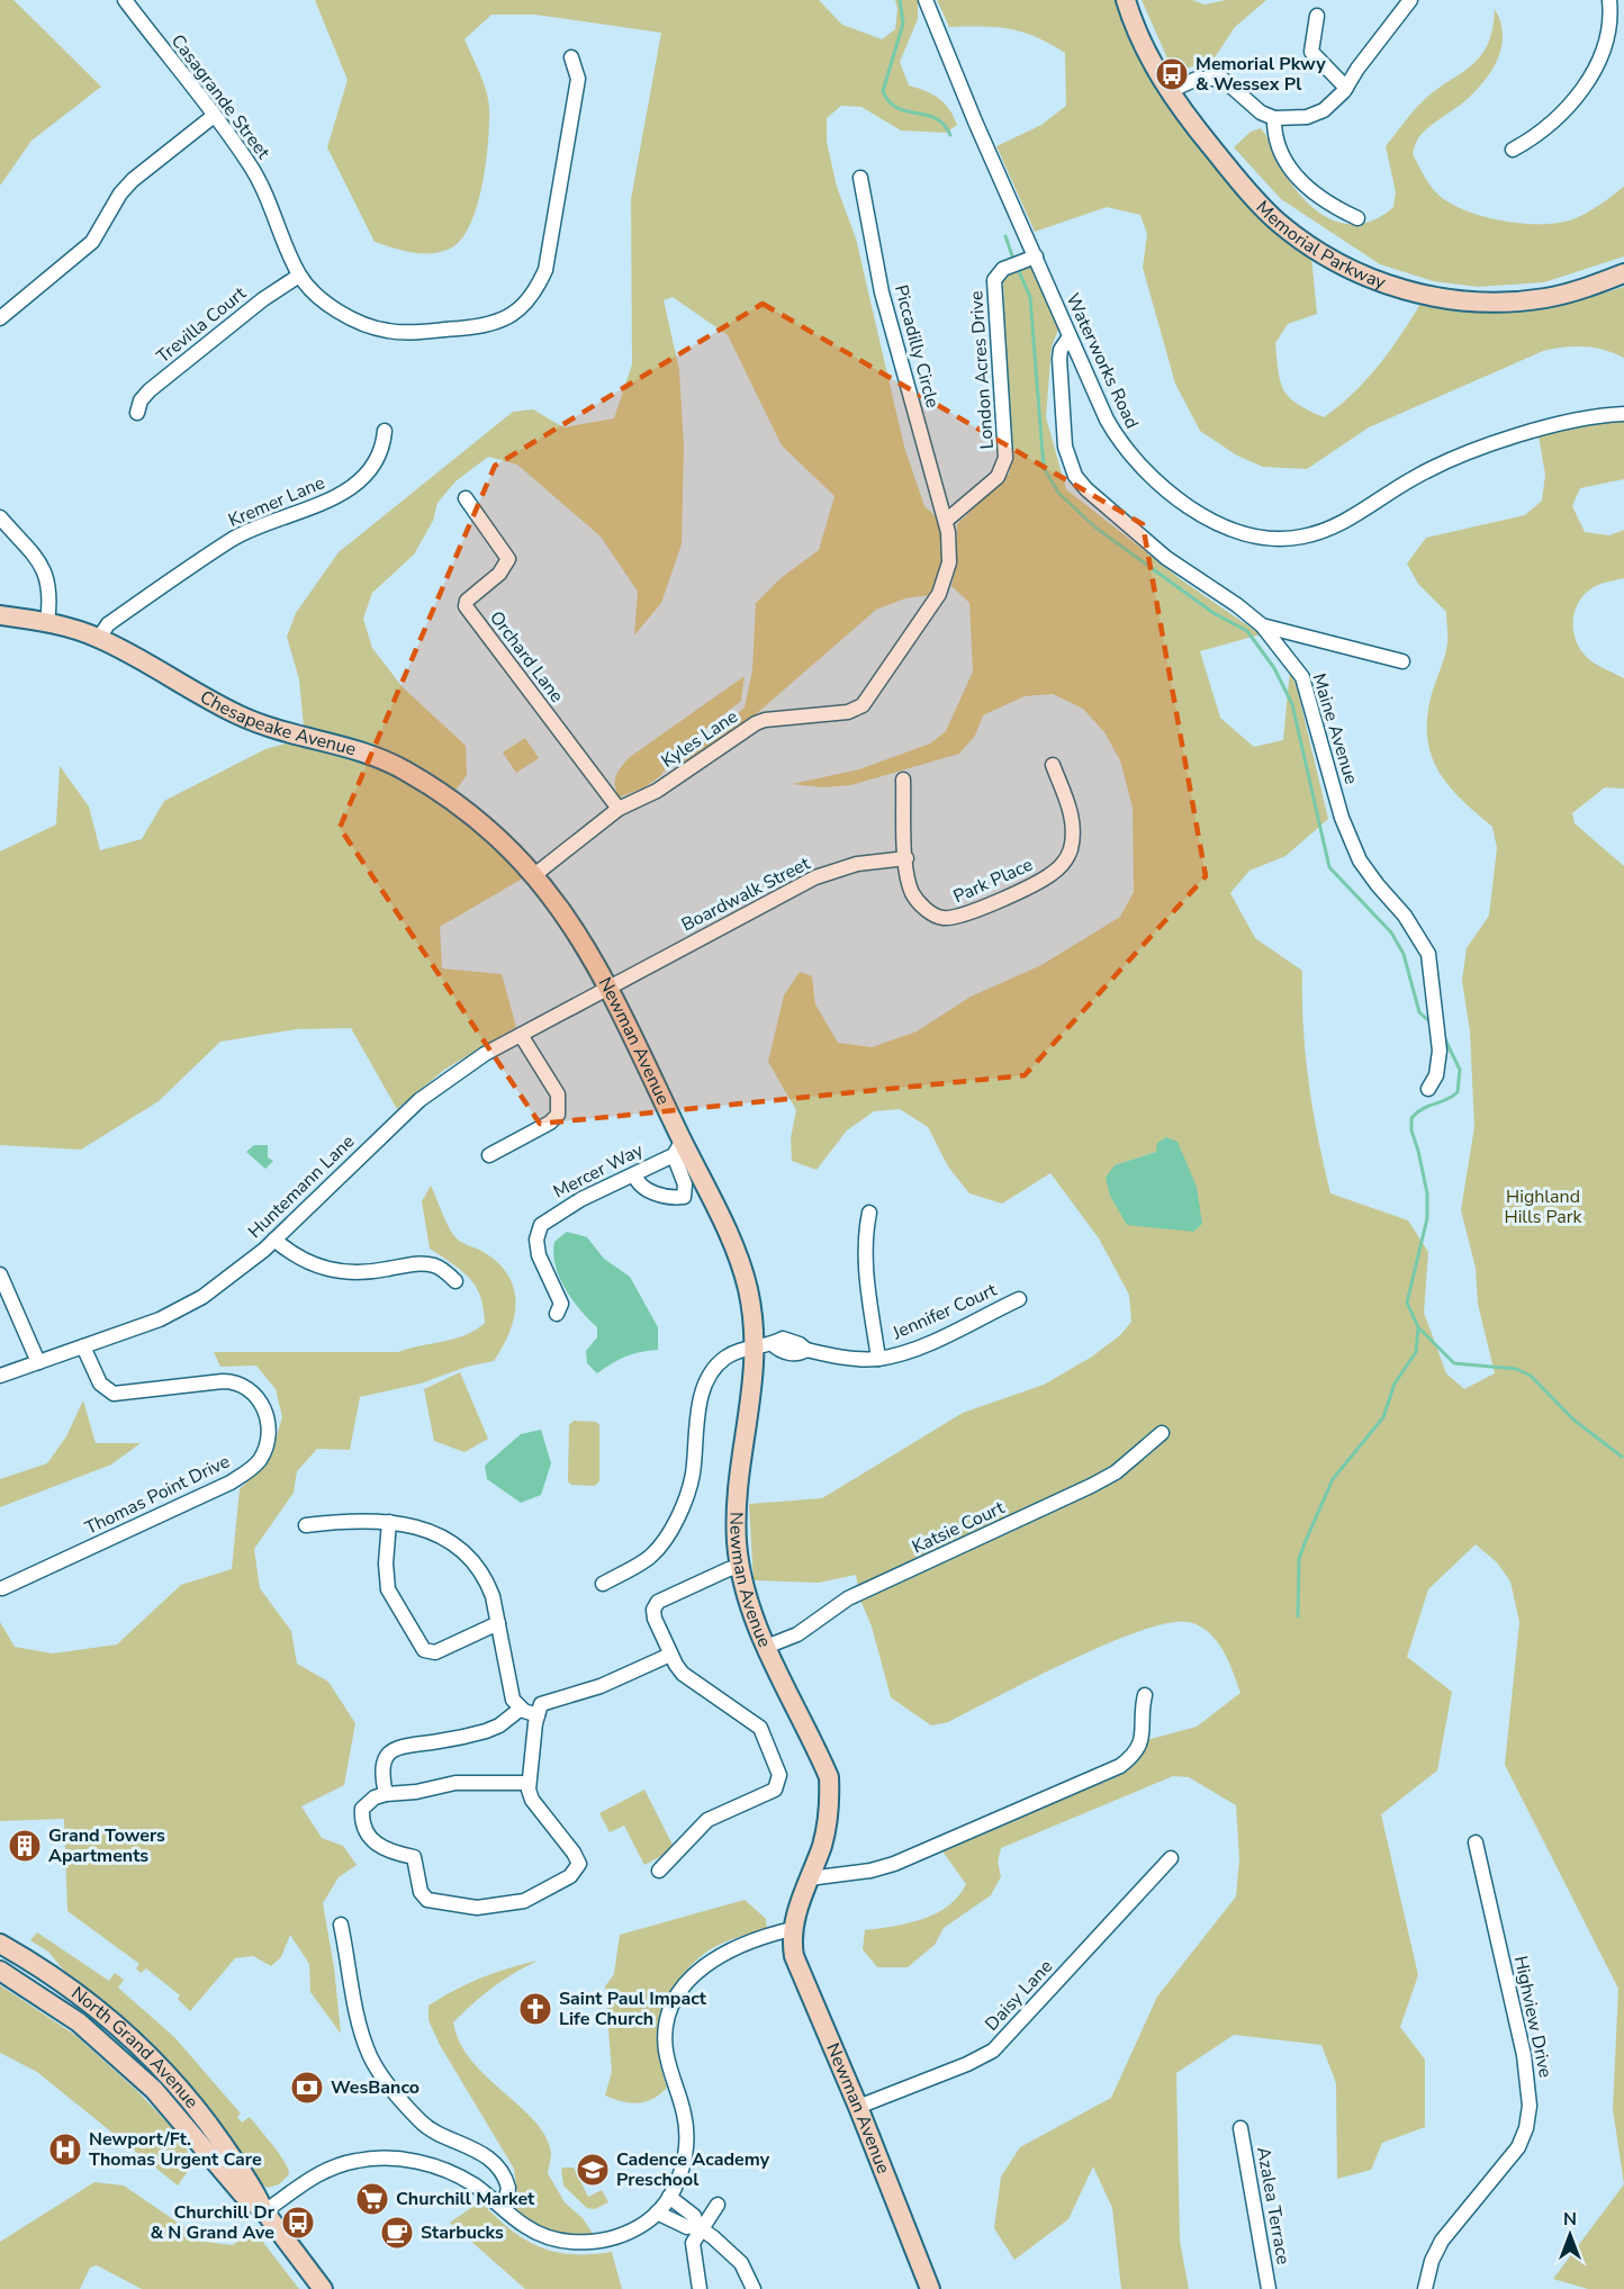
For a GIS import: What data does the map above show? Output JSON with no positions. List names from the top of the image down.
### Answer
{
  "streets": {
    "street": [
      "Casagrande Street",
      "Memorial Parkway",
      "Trevilla Court",
      "Piccadilly Circle",
      "Waterworks Road",
      "London Acres Drive",
      "Kremer Lane",
      "Orchard Lane",
      "Chesapeake Avenue",
      "Maine Avenue",
      "Kyles Lane",
      "Park Place",
      "Boardwalk Street",
      "Newman Avenue",
      "Mercer Way",
      "Huntemann Lane",
      "Jennifer Court",
      "Thomas Point Drive",
      "Katsie Court",
      "Daisy Lane",
      "Highview Drive",
      "North Grand Avenue",
      "Azalea Terrace"
    ]
  },
  "crossings": [
    ["Casagrande Street", "Trevilla Court"],
    ["Piccadilly Circle", "London Acres Drive"],
    ["Piccadilly Circle", "Kyles Lane"],
    ["Waterworks Road", "London Acres Drive"],
    ["Waterworks Road", "Maine Avenue"],
    ["London Acres Drive", "Kyles Lane"],
    ["Kremer Lane", "Chesapeake Avenue"],
    ["Orchard Lane", "Kyles Lane"],
    ["Chesapeake Avenue", "Kyles Lane"],
    ["Chesapeake Avenue", "Newman Avenue"],
    ["Kyles Lane", "Newman Avenue"],
    ["Park Place", "Boardwalk Street"],
    ["Boardwalk Street", "Newman Avenue"],
    ["Boardwalk Street", "Huntemann Lane"],
    ["Newman Avenue", "Mercer Way"],
    ["Newman Avenue", "Huntemann Lane"],
    ["Newman Avenue", "Jennifer Court"],
    ["Newman Avenue", "Katsie Court"],
    ["Newman Avenue", "Daisy Lane"],
    ["Huntemann Lane", "Thomas Point Drive"]
  ],
  "parks": ["Highland Hills Park"],
  "places": {
    "bus stop": ["Memorial Pkwy & Wessex Pl", "Churchill Dr & N Grand Ave"],
    "building": ["Grand Towers Apartments"],
    "church": ["Saint Paul Impact Life Church"],
    "bank": ["WesBanco"],
    "hospital": ["Newport/Ft. Thomas Urgent Care"],
    "school or university": ["Cadence Academy Preschool"],
    "supermarket": ["Churchill Market"],
    "cafe": ["Starbucks"]
  },
  "north": "top"
}
